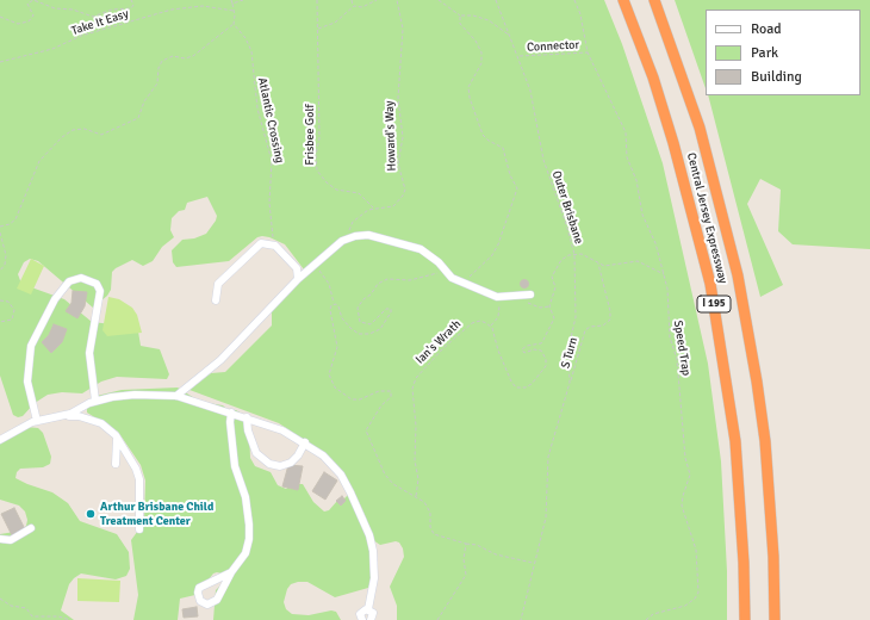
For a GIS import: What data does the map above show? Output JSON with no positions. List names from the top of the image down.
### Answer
{
  "streets": {
    "highway": ["Central Jersey Expressway", "I 195"],
    "path": [
      "Take It Easy",
      "Connector",
      "Atlantic Crossing",
      "Frisbee Golf",
      "Howard's Way",
      "Outer Brisbane",
      "Ian's Wrath",
      "Speed Trap",
      "S Turn"
    ]
  },
  "crossings": [
    ["Connector", "Outer Brisbane"],
    ["Connector", "Speed Trap"],
    ["Frisbee Golf", "Howard's Way"],
    ["Outer Brisbane", "S Turn"]
  ],
  "places": ["Arthur Brisbane Child Treatment Center"],
  "legend": ["Road", "Park", "Building"]
}
